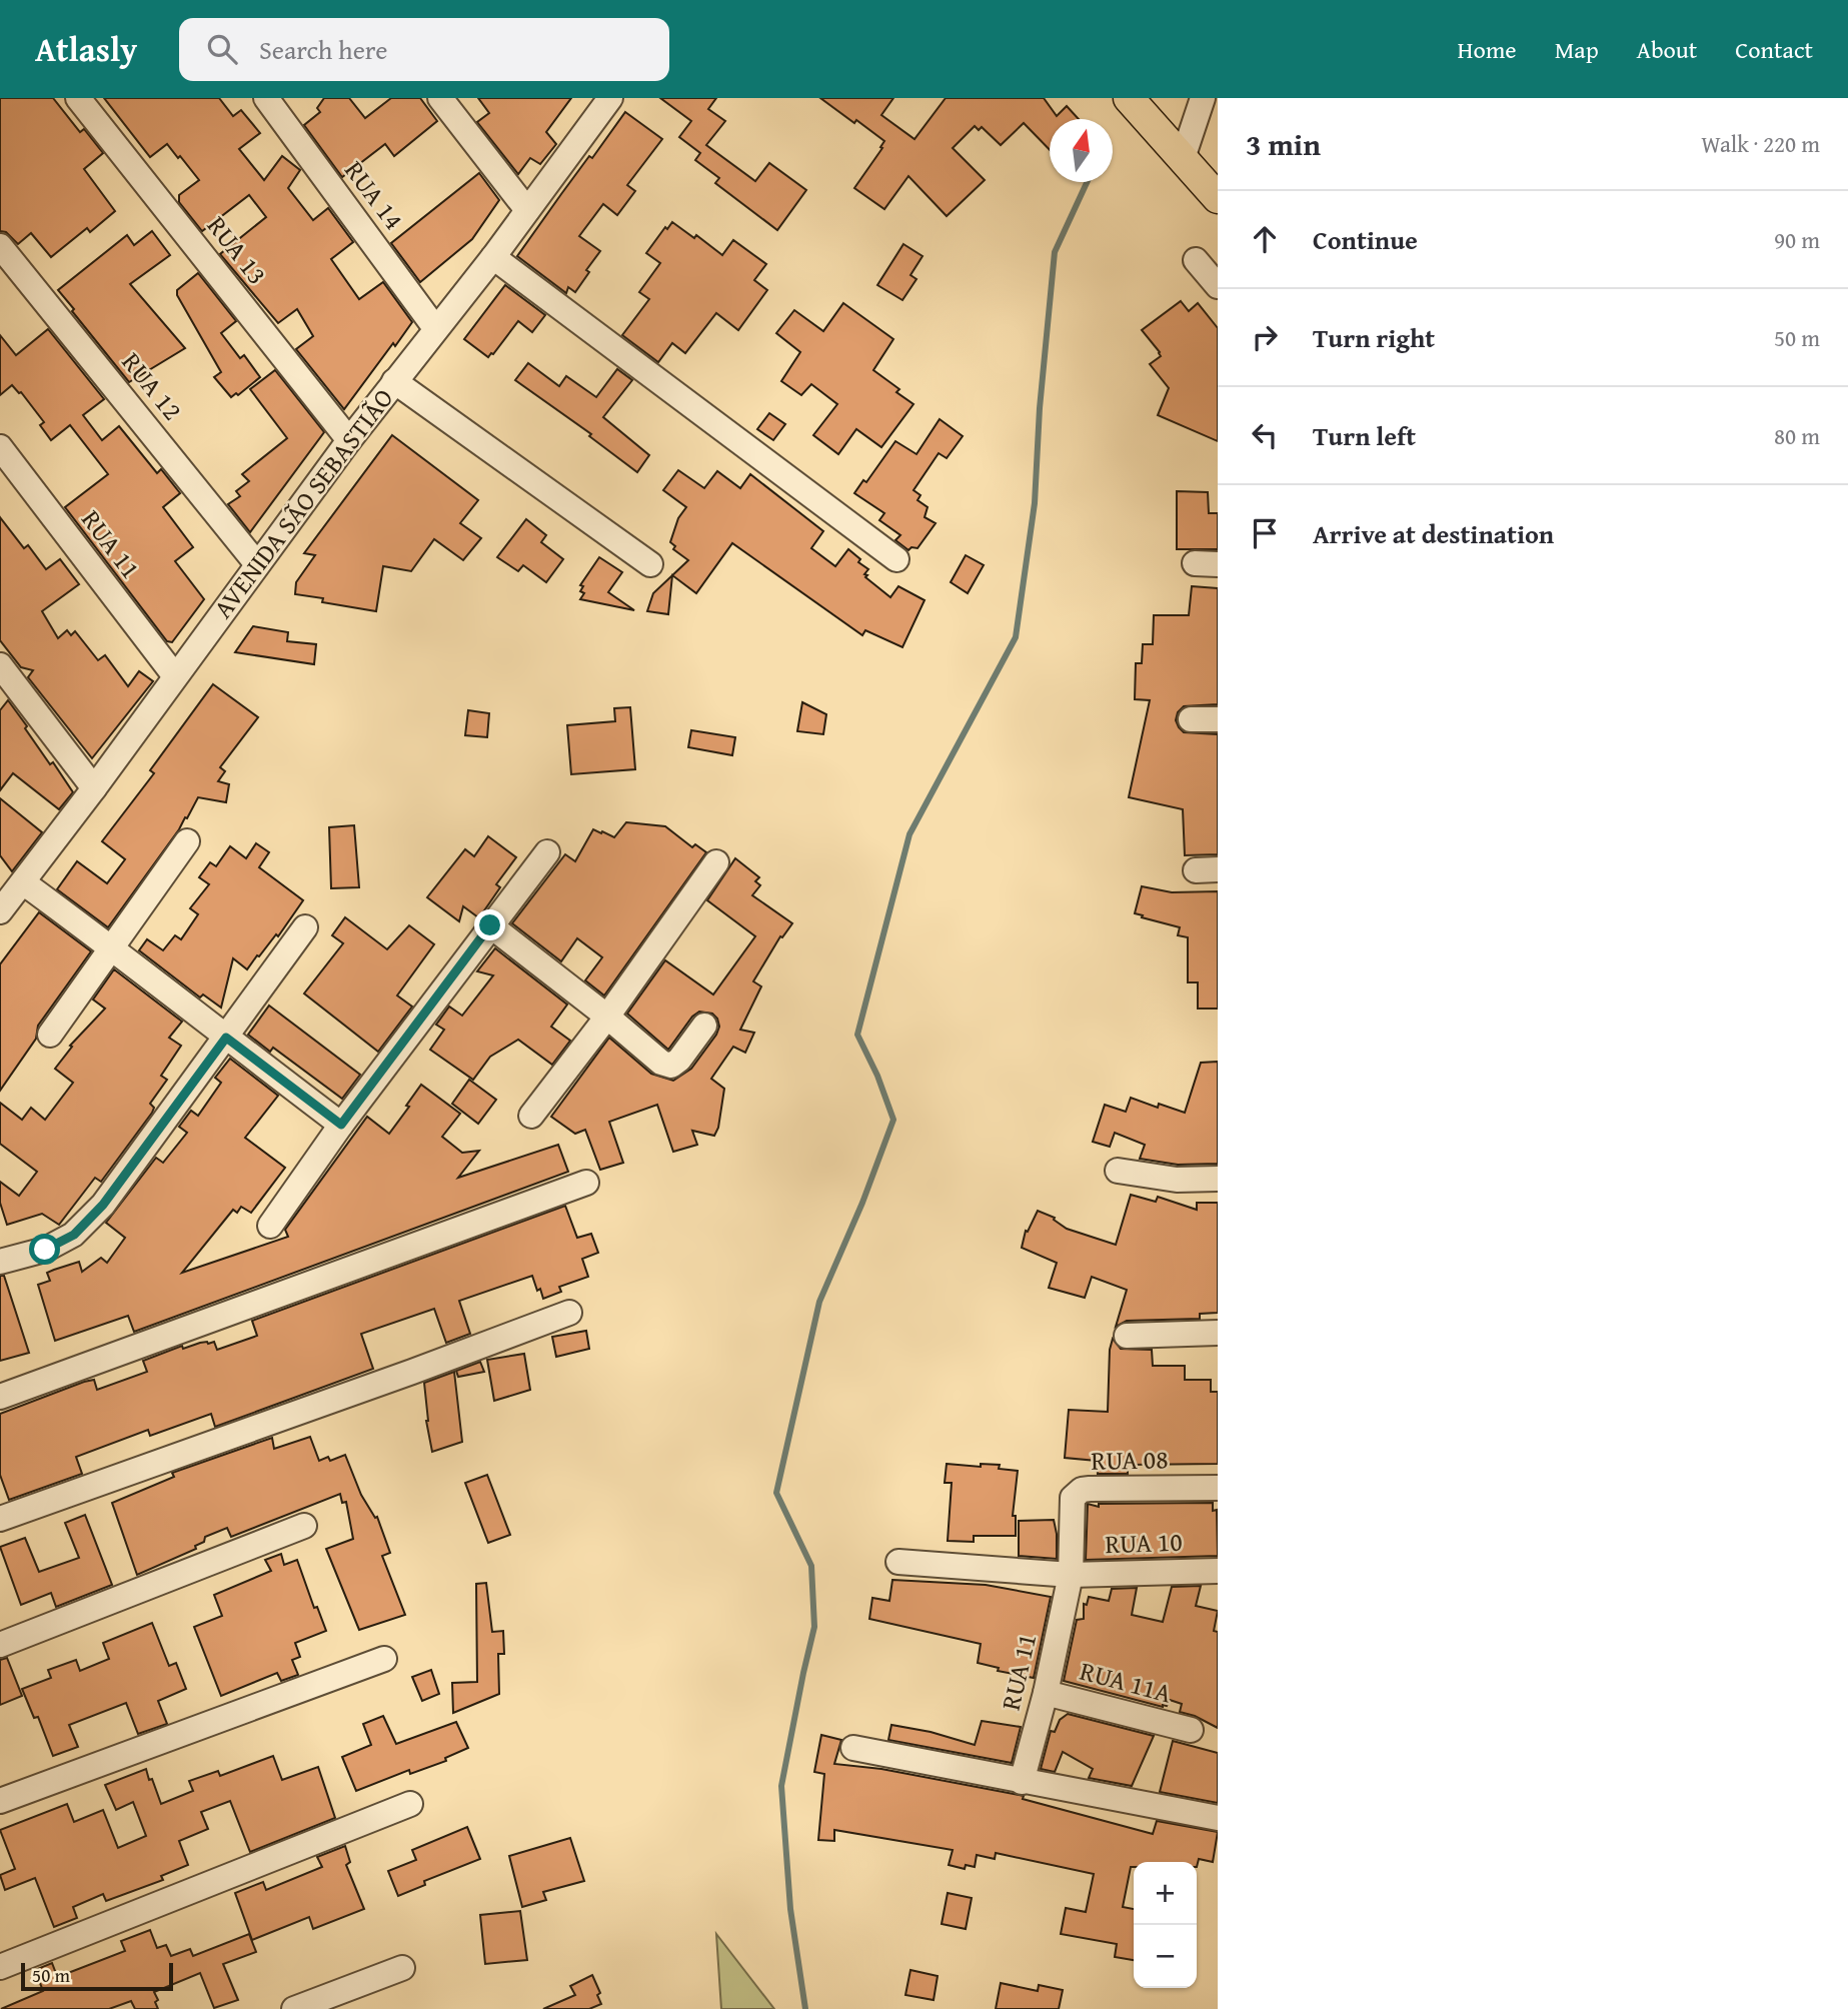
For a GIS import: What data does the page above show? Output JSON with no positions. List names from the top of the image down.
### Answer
{
  "streets": {
    "street": [
      "RUA 14",
      "RUA 13",
      "RUA 12",
      "AVENIDA SÃO SEBASTIÃO",
      "RUA 11",
      "RUA 08",
      "RUA 10",
      "RUA 11A"
    ]
  },
  "crossings": [
    ["RUA 14", "AVENIDA SÃO SEBASTIÃO"],
    ["RUA 13", "AVENIDA SÃO SEBASTIÃO"],
    ["RUA 12", "AVENIDA SÃO SEBASTIÃO"],
    ["AVENIDA SÃO SEBASTIÃO", "RUA 11"],
    ["RUA 11", "RUA 08"],
    ["RUA 11", "RUA 10"],
    ["RUA 11", "RUA 11A"],
    ["RUA 08", "RUA 10"]
  ],
  "scale_bar": "50 m",
  "north": "top",
  "page": {
    "header": "Atlasly",
    "search": "Search here",
    "nav": [
      "Home",
      "Map",
      "About",
      "Contact"
    ],
    "heading": ["3 min", "Walk · 220 m"],
    "list": [
      ["Continue", "90 m"],
      ["Turn right", "50 m"],
      ["Turn left", "80 m"],
      "Arrive at destination"
    ],
    "map_buttons": ["+", "−"],
    "scale": "50 m"
  }
}
